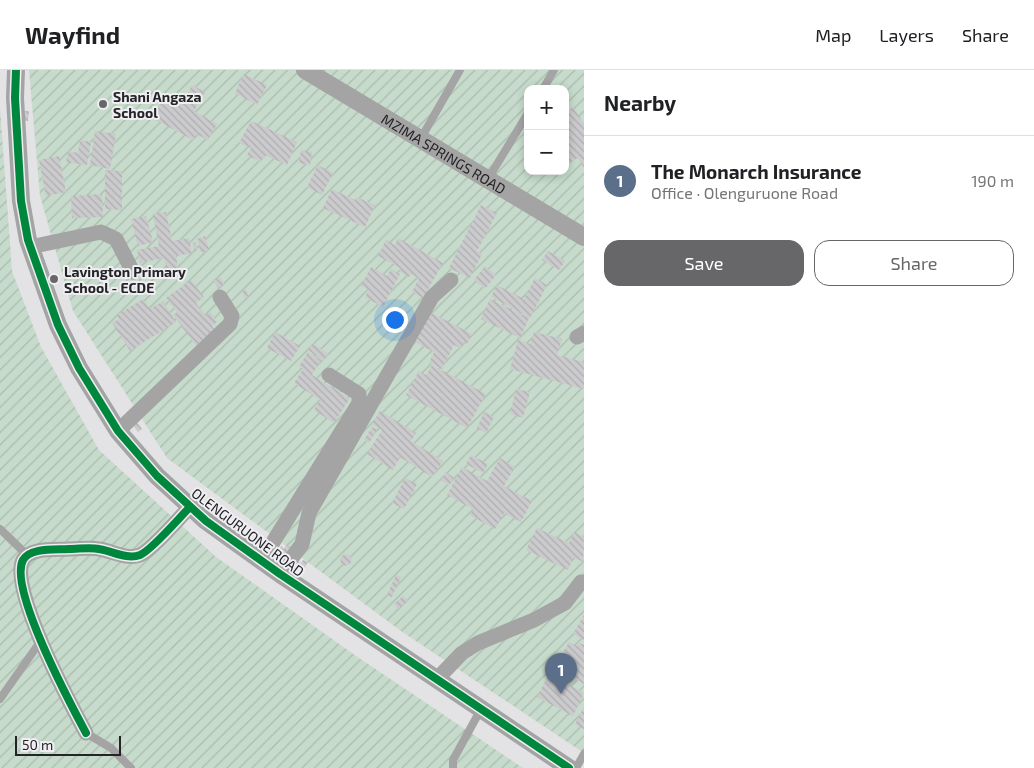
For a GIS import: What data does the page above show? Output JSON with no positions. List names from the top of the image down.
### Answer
{
  "streets": {
    "street": ["MZIMA SPRINGS ROAD", "OLENGURUONE ROAD"]
  },
  "places": ["Shani Angaza School", "Lavington Primary School - ECDE"],
  "scale_bar": "50 m",
  "page": {
    "header": "Wayfind",
    "nav": ["Map", "Layers", "Share"],
    "heading": "Nearby",
    "map_buttons": ["+", "−"],
    "list": [
      {
        "mark": "1",
        "name": "The Monarch Insurance",
        "note": "Office · Olenguruone Road",
        "value": "190 m"
      }
    ],
    "buttons": ["Save", "Share"],
    "pins": "1",
    "scale": "50 m"
  }
}
